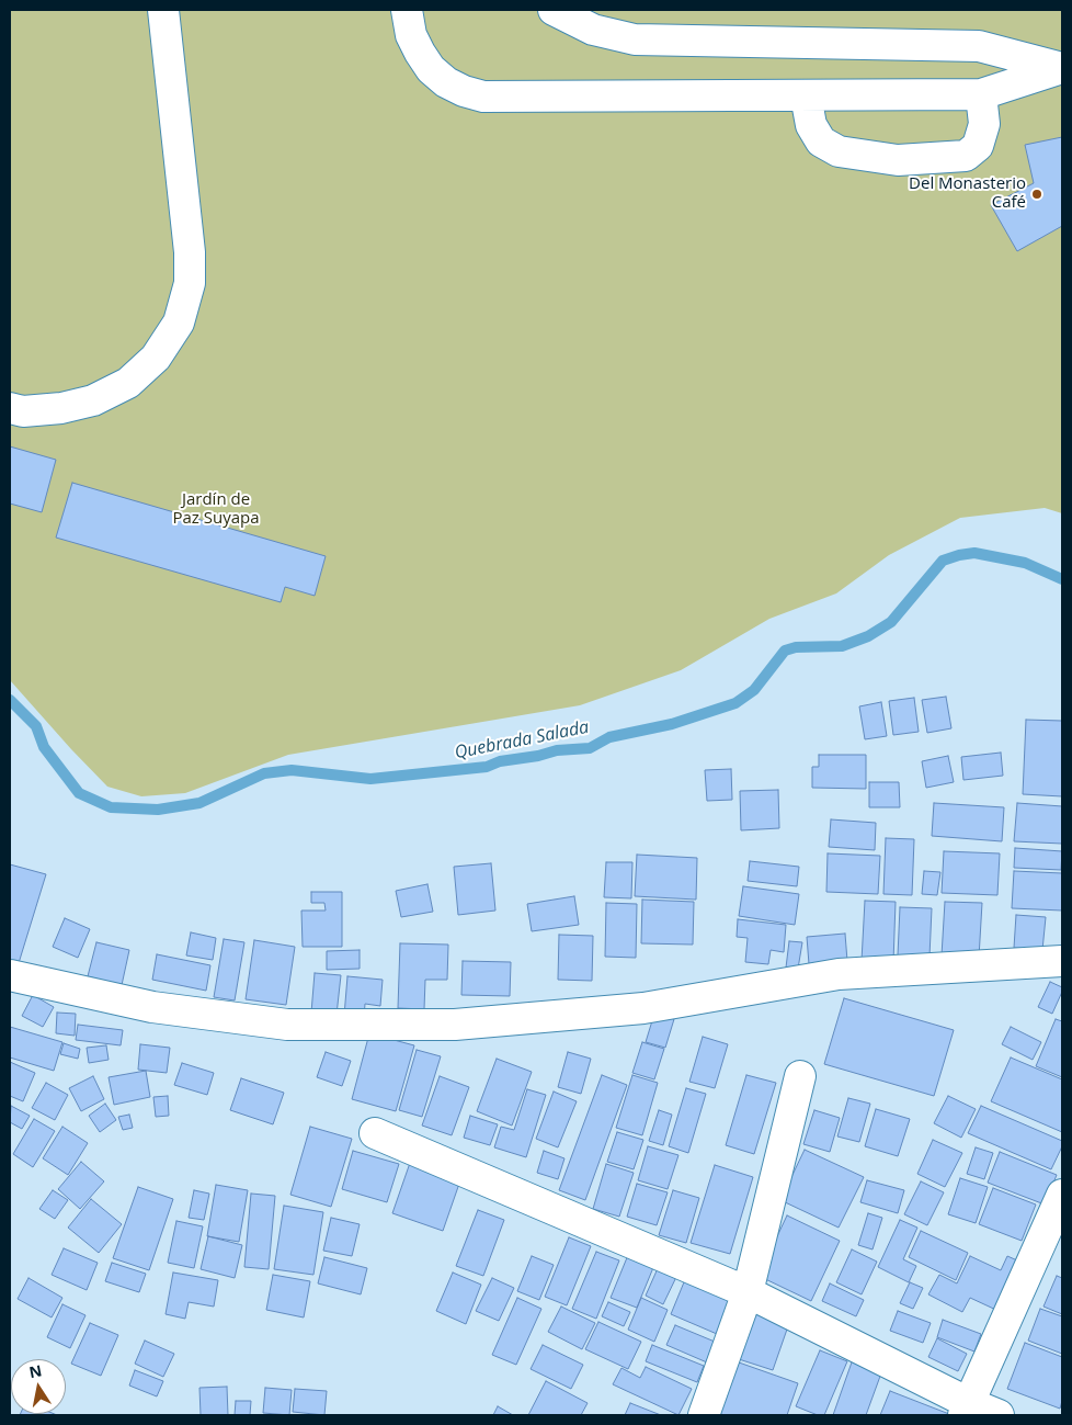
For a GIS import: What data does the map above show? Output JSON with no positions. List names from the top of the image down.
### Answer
{
  "water": ["Quebrada Salada"],
  "parks": ["Jardín de Paz Suyapa"],
  "places": ["Del Monasterio Café"],
  "north": "top"
}
